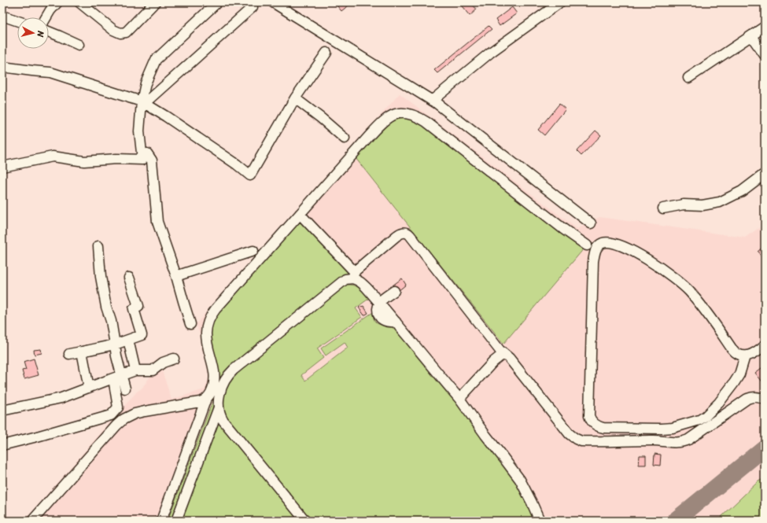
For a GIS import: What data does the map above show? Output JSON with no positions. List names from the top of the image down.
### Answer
{
  "north": "right"
}
